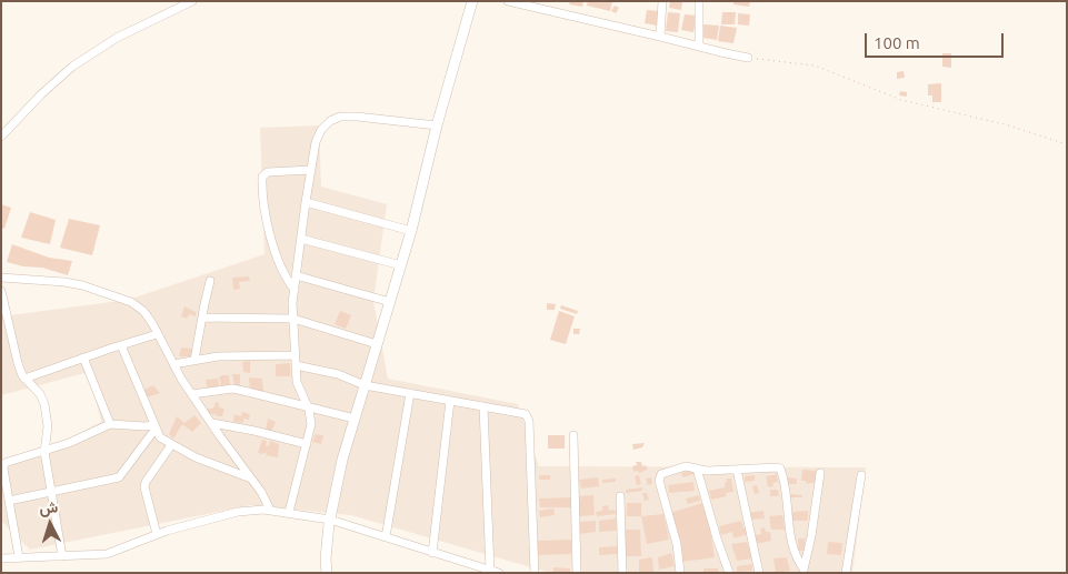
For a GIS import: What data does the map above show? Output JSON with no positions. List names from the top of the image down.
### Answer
{
  "scale_bar": "100 m",
  "north": "top"
}
